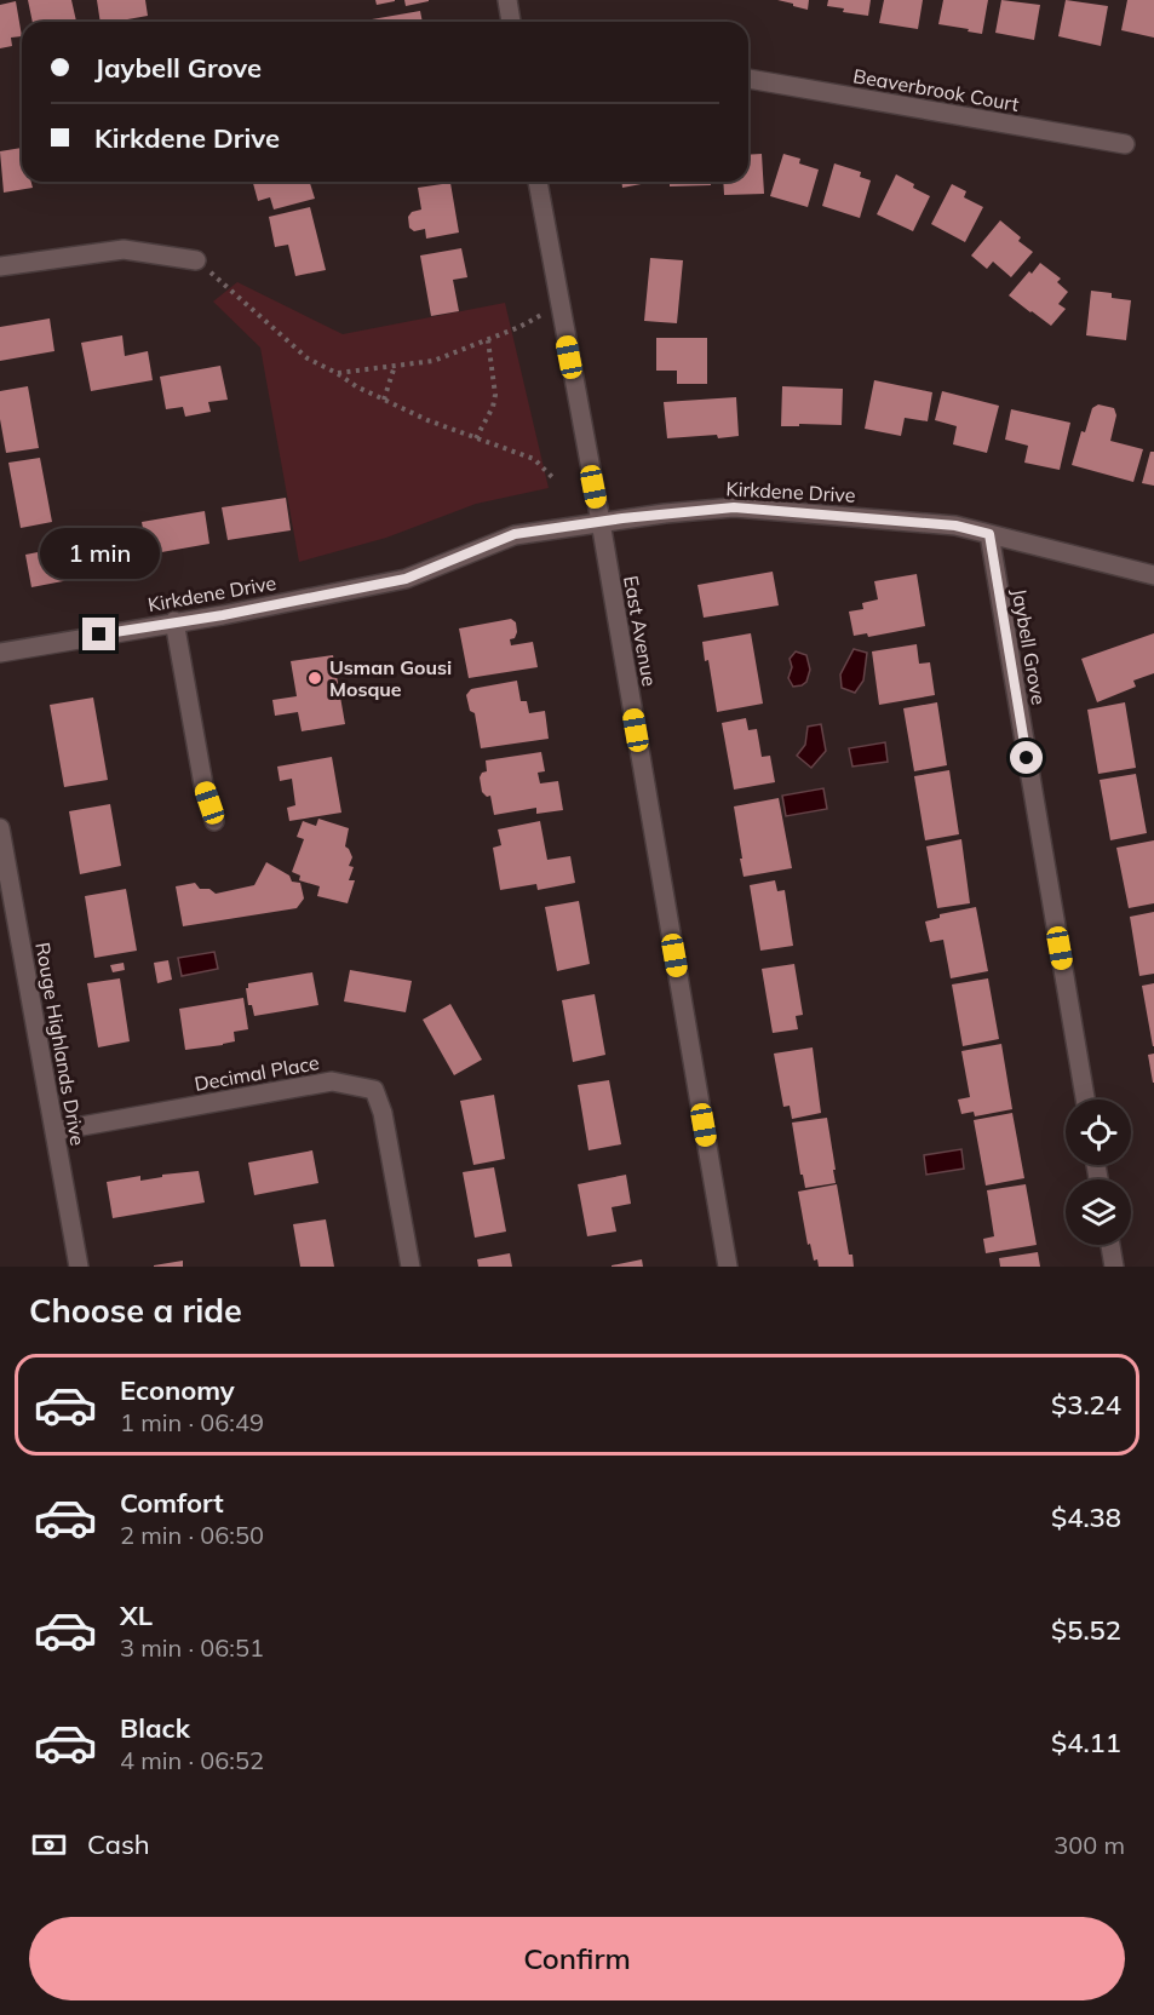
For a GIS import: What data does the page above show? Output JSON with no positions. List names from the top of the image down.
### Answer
{
  "streets": {
    "street": [
      "Beaverbrook Court",
      "Kirkdene Drive",
      "East Avenue",
      "Jaybell Grove",
      "Rouge Highlands Drive",
      "Decimal Place"
    ]
  },
  "crossings": [
    ["Kirkdene Drive", "East Avenue"],
    ["Kirkdene Drive", "Jaybell Grove"],
    ["Rouge Highlands Drive", "Decimal Place"]
  ],
  "places": ["Usman Gousi Mosque"],
  "page": {
    "banner": ["Jaybell Grove", "Kirkdene Drive"],
    "bubble": "1 min",
    "heading": "Choose a ride",
    "list": [
      {
        "name": "Economy",
        "note": "1 min · 06:49",
        "value": "$3.24"
      },
      {
        "name": "Comfort",
        "note": "2 min · 06:50",
        "value": "$4.38"
      },
      {
        "name": "XL",
        "note": "3 min · 06:51",
        "value": "$5.52"
      },
      {
        "name": "Black",
        "note": "4 min · 06:52",
        "value": "$4.11"
      }
    ],
    "pay": ["Cash", "300 m"],
    "buttons": "Confirm"
  }
}
